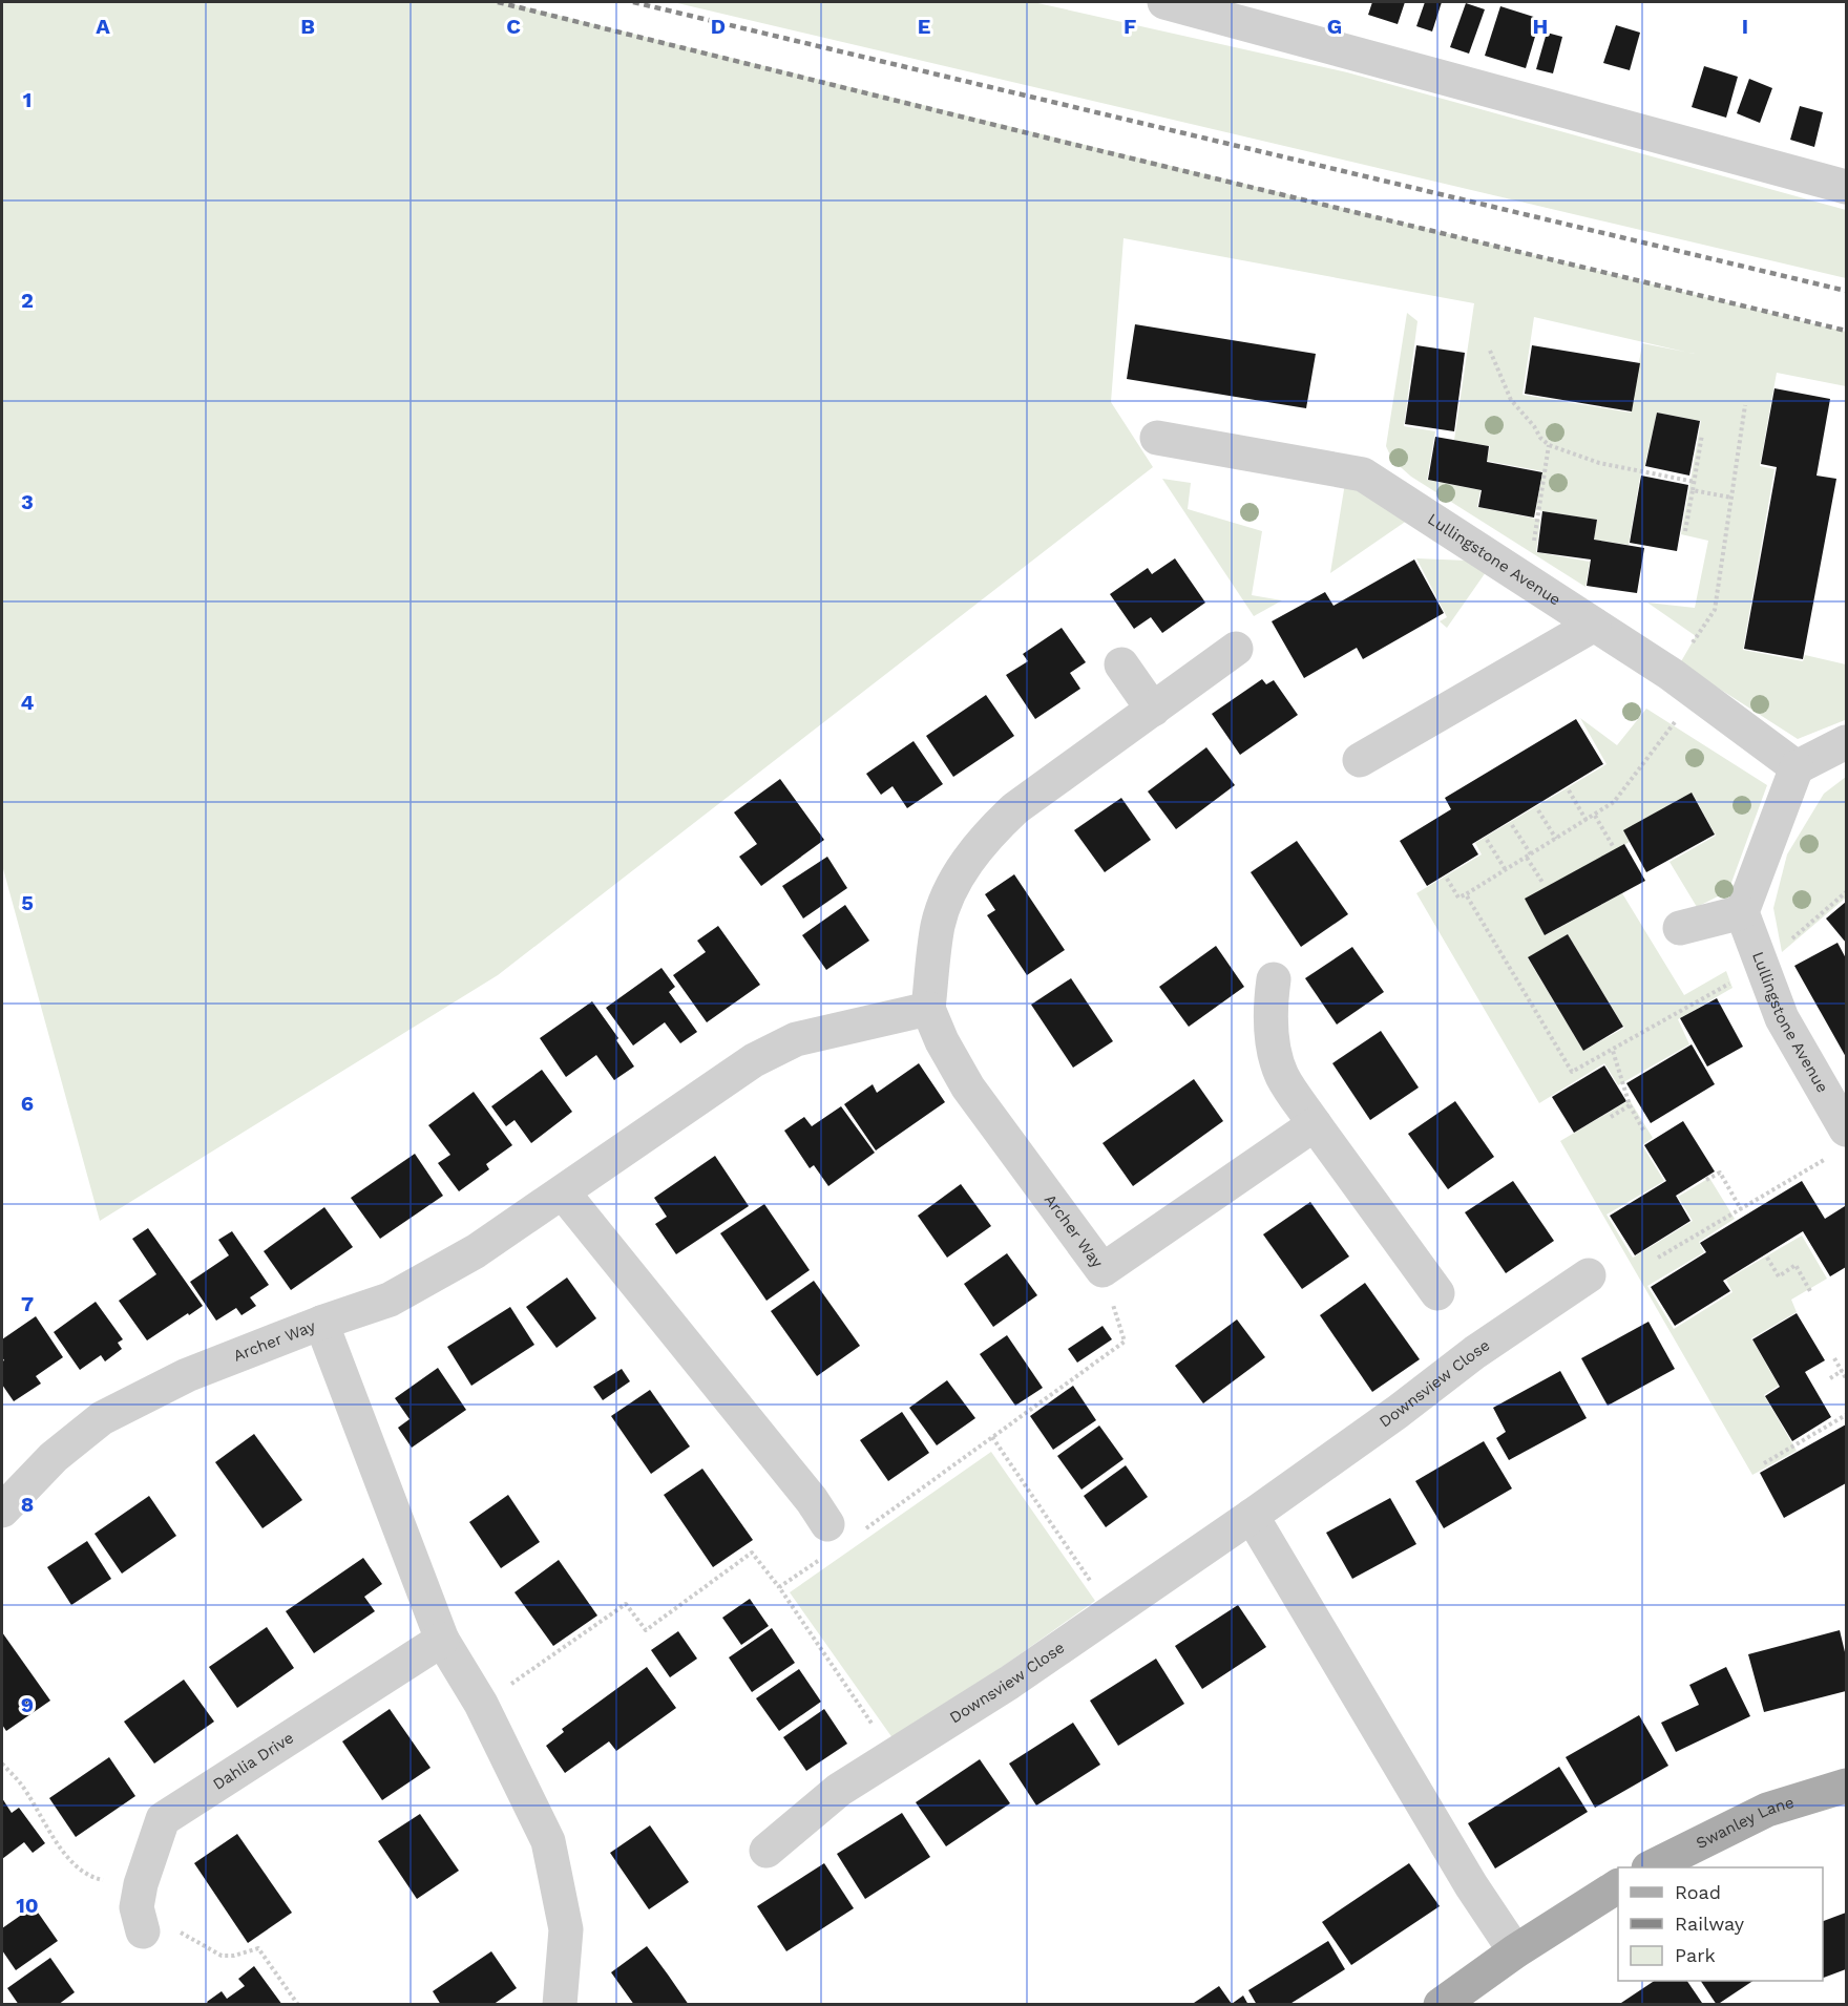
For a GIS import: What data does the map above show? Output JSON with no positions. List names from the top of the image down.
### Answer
{
  "streets": {
    "main road": ["Swanley Lane"],
    "street": [
      "Lullingstone Avenue",
      "Archer Way",
      "Downsview Close",
      "Dahlia Drive"
    ]
  },
  "legend": ["Road", "Railway", "Park"],
  "grid": {
    "columns": [
      "A",
      "B",
      "C",
      "D",
      "E",
      "F",
      "G",
      "H",
      "I"
    ],
    "rows": [
      "1",
      "2",
      "3",
      "4",
      "5",
      "6",
      "7",
      "8",
      "9",
      "10"
    ]
  }
}
